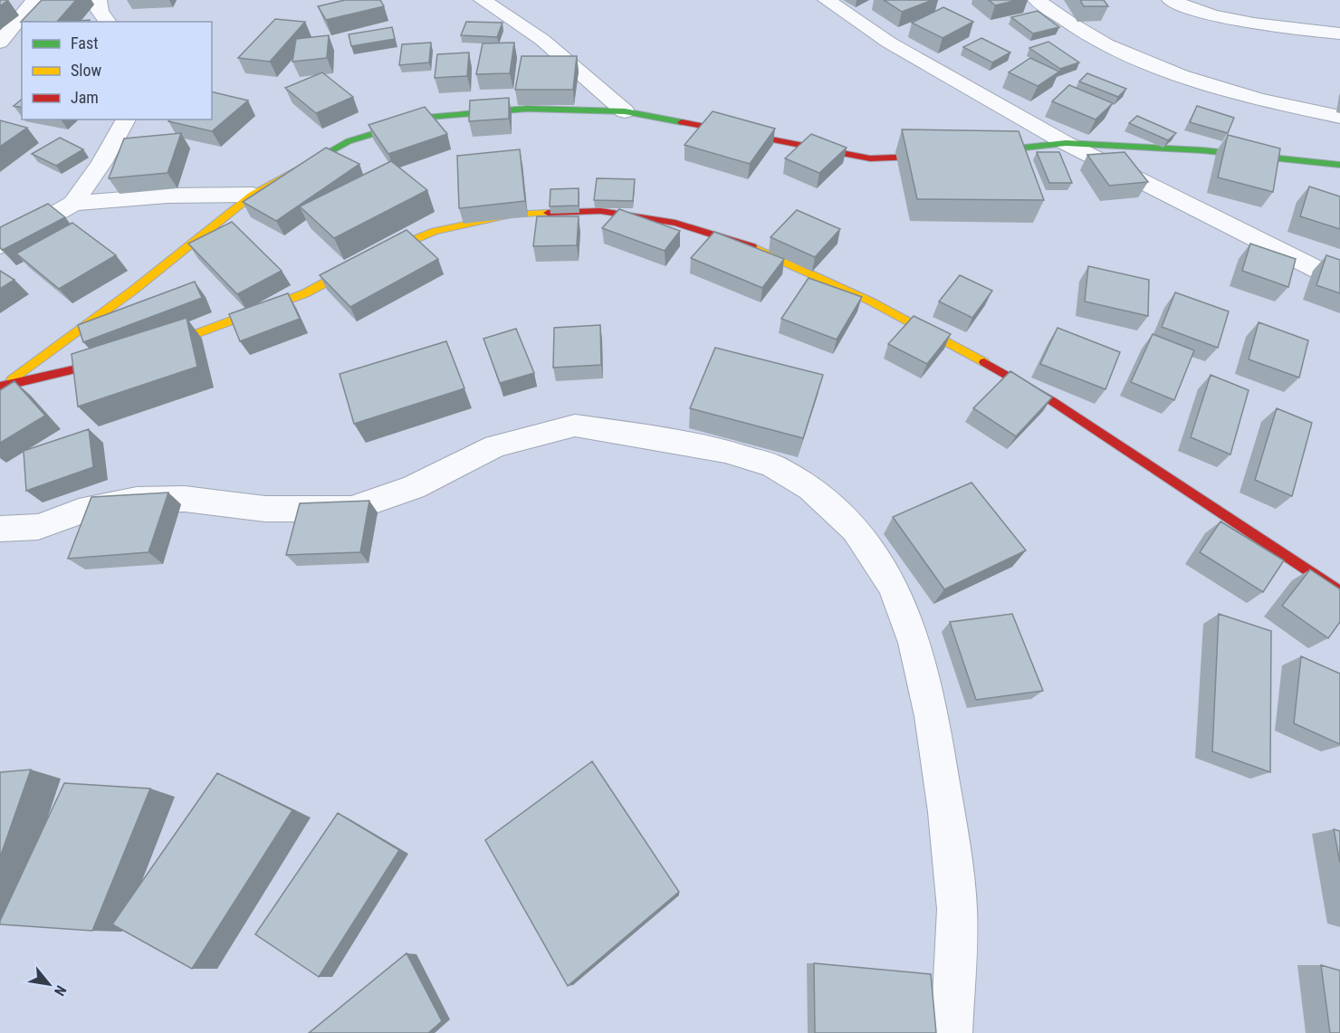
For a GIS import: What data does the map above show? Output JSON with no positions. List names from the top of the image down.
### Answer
{
  "legend": ["Fast", "Slow", "Jam"],
  "north": "bottom right"
}
